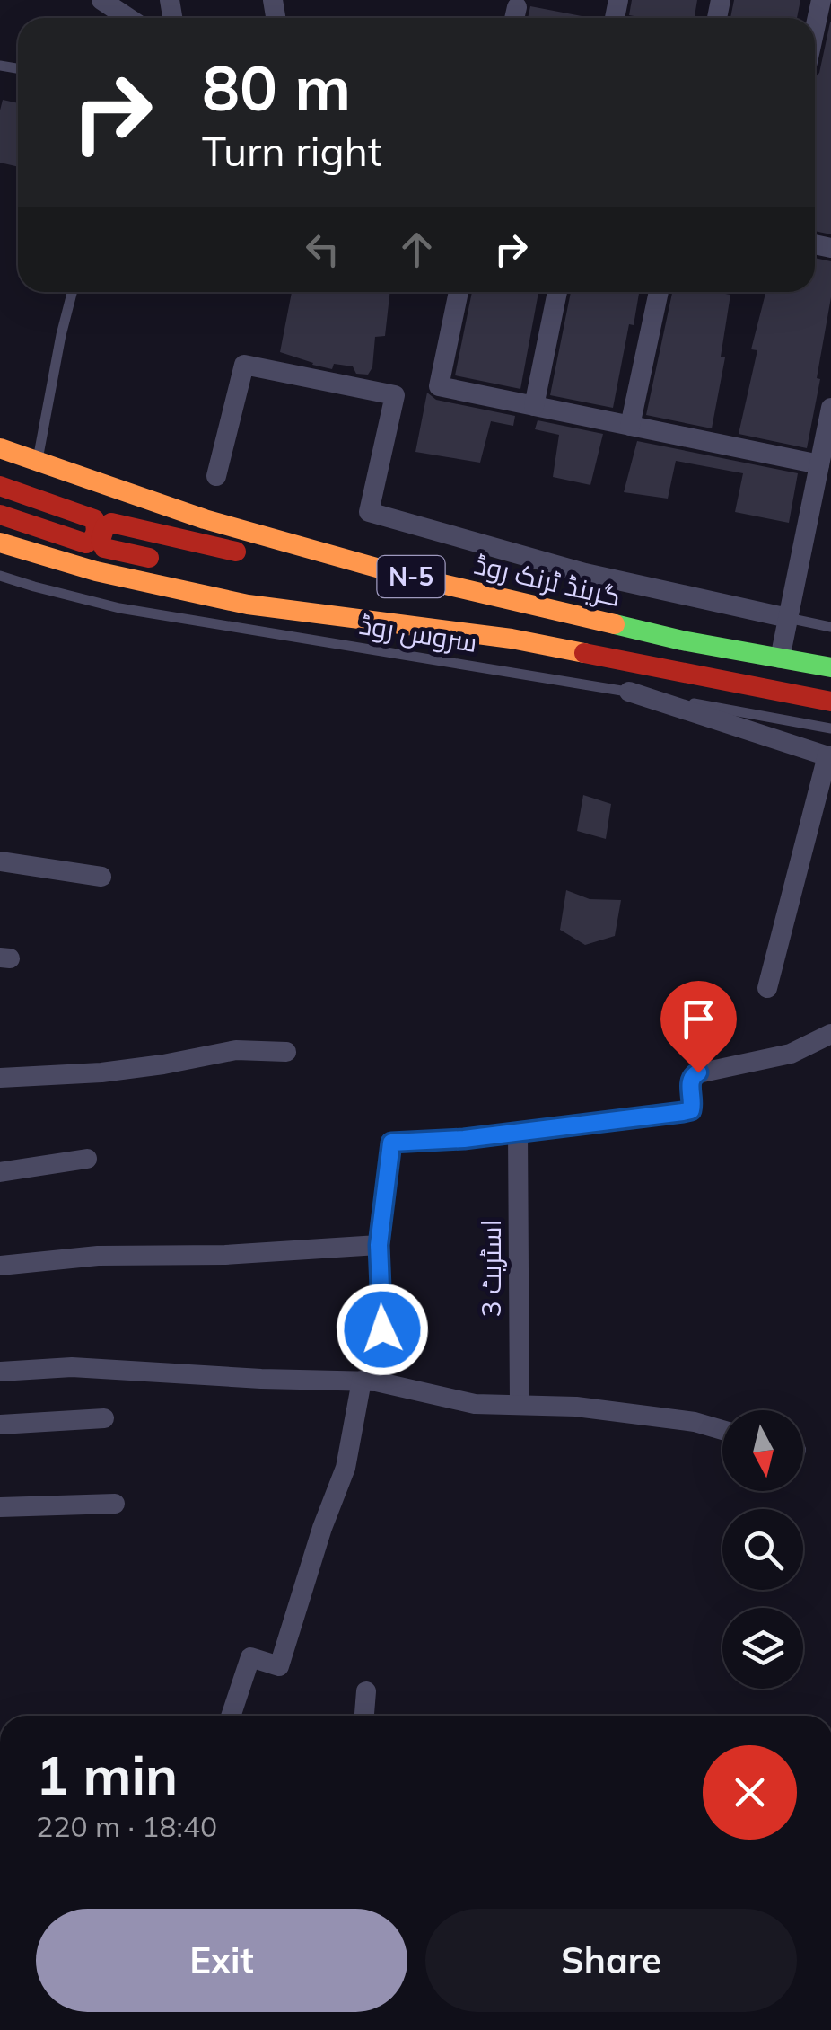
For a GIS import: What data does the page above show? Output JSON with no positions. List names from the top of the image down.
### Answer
{
  "streets": {
    "highway": ["N-5", "گرینڈ ٹرنک روڈ"],
    "street": ["اسٹریٹ 3"],
    "lane": ["سروس روڈ"]
  },
  "north": "bottom",
  "page": {
    "turn": ["80 m", "Turn right"],
    "heading": ["1 min", "220 m · 18:40"],
    "buttons": ["Exit", "Share"]
  }
}
